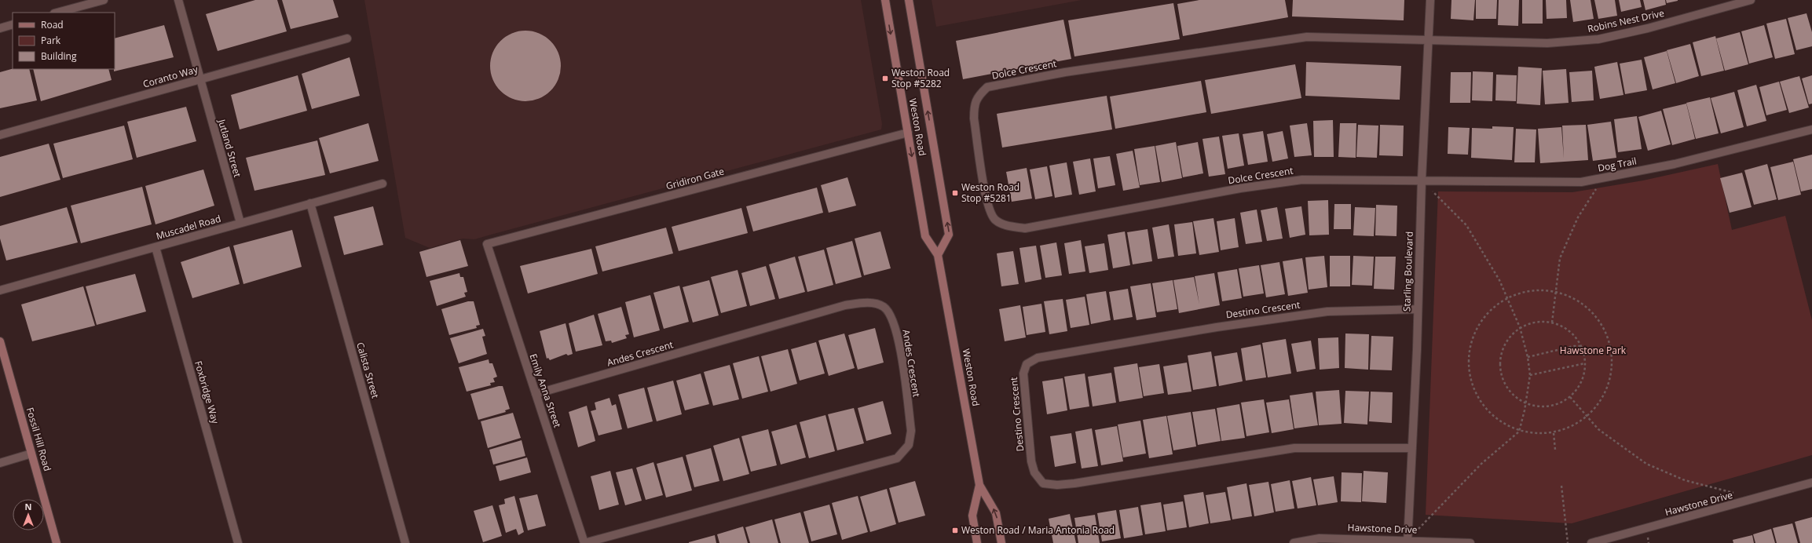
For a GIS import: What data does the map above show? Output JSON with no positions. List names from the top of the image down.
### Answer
{
  "streets": {
    "main road": ["Weston Road", "Fossil Hill Road"],
    "street": [
      "Robins Nest Drive",
      "Dolce Crescent",
      "Coranto Way",
      "Jutland Street",
      "Dog Trail",
      "Gridiron Gate",
      "Muscadel Road",
      "Starling Boulevard",
      "Destino Crescent",
      "Andes Crescent",
      "Calista Street",
      "Emily Anna Street",
      "Foxbridge Way",
      "Hawstone Drive"
    ]
  },
  "crossings": [
    ["Robins Nest Drive", "Dolce Crescent"],
    ["Robins Nest Drive", "Starling Boulevard"],
    ["Dolce Crescent", "Dog Trail"],
    ["Dolce Crescent", "Starling Boulevard"],
    ["Coranto Way", "Jutland Street"],
    ["Weston Road", "Gridiron Gate"],
    ["Jutland Street", "Muscadel Road"],
    ["Dog Trail", "Starling Boulevard"],
    ["Gridiron Gate", "Emily Anna Street"],
    ["Muscadel Road", "Calista Street"],
    ["Muscadel Road", "Foxbridge Way"],
    ["Starling Boulevard", "Destino Crescent"],
    ["Starling Boulevard", "Hawstone Drive"],
    ["Andes Crescent", "Emily Anna Street"]
  ],
  "parks": ["Hawstone Park"],
  "places": {
    "transit": ["Weston Road Stop #5282", "Weston Road Stop #5281", "Weston Road / Maria Antonia Road"]
  },
  "legend": ["Road", "Park", "Building"],
  "north": "top"
}
